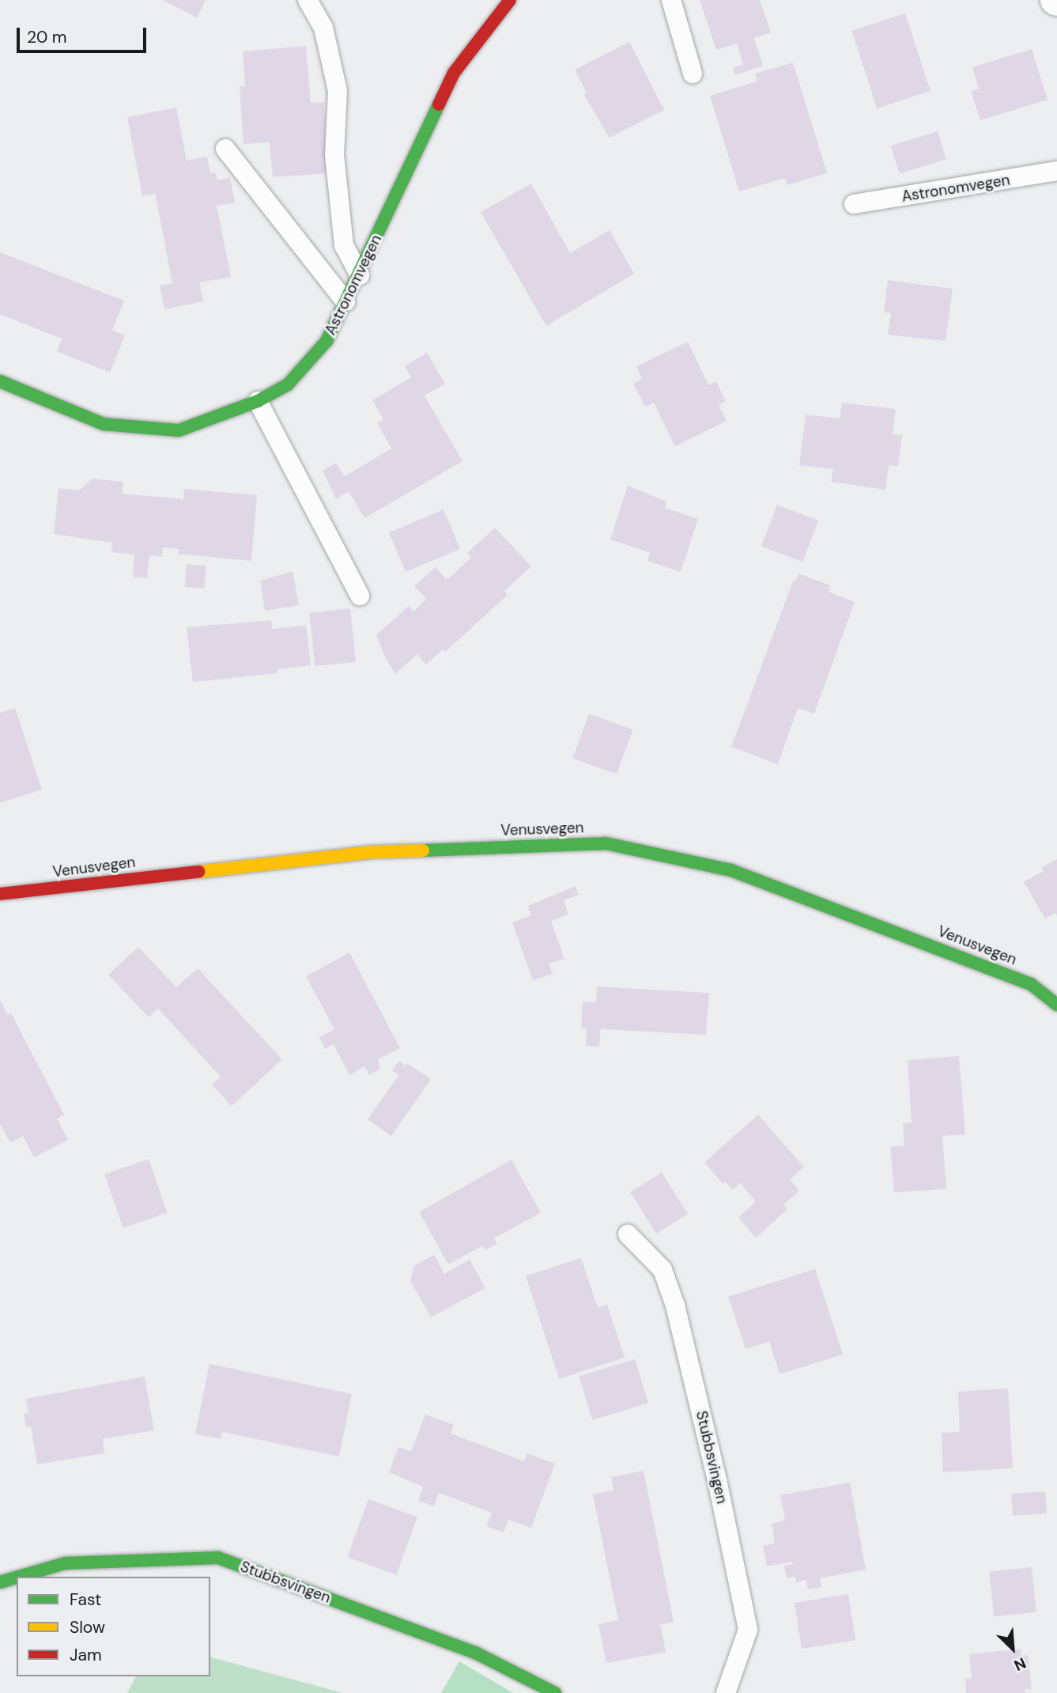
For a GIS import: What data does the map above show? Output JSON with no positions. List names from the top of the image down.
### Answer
{
  "streets": {
    "street": ["Astronomvegen", "Venusvegen", "Stubbsvingen"]
  },
  "legend": ["Fast", "Slow", "Jam"],
  "scale_bar": "20 m",
  "north": "bottom right"
}
